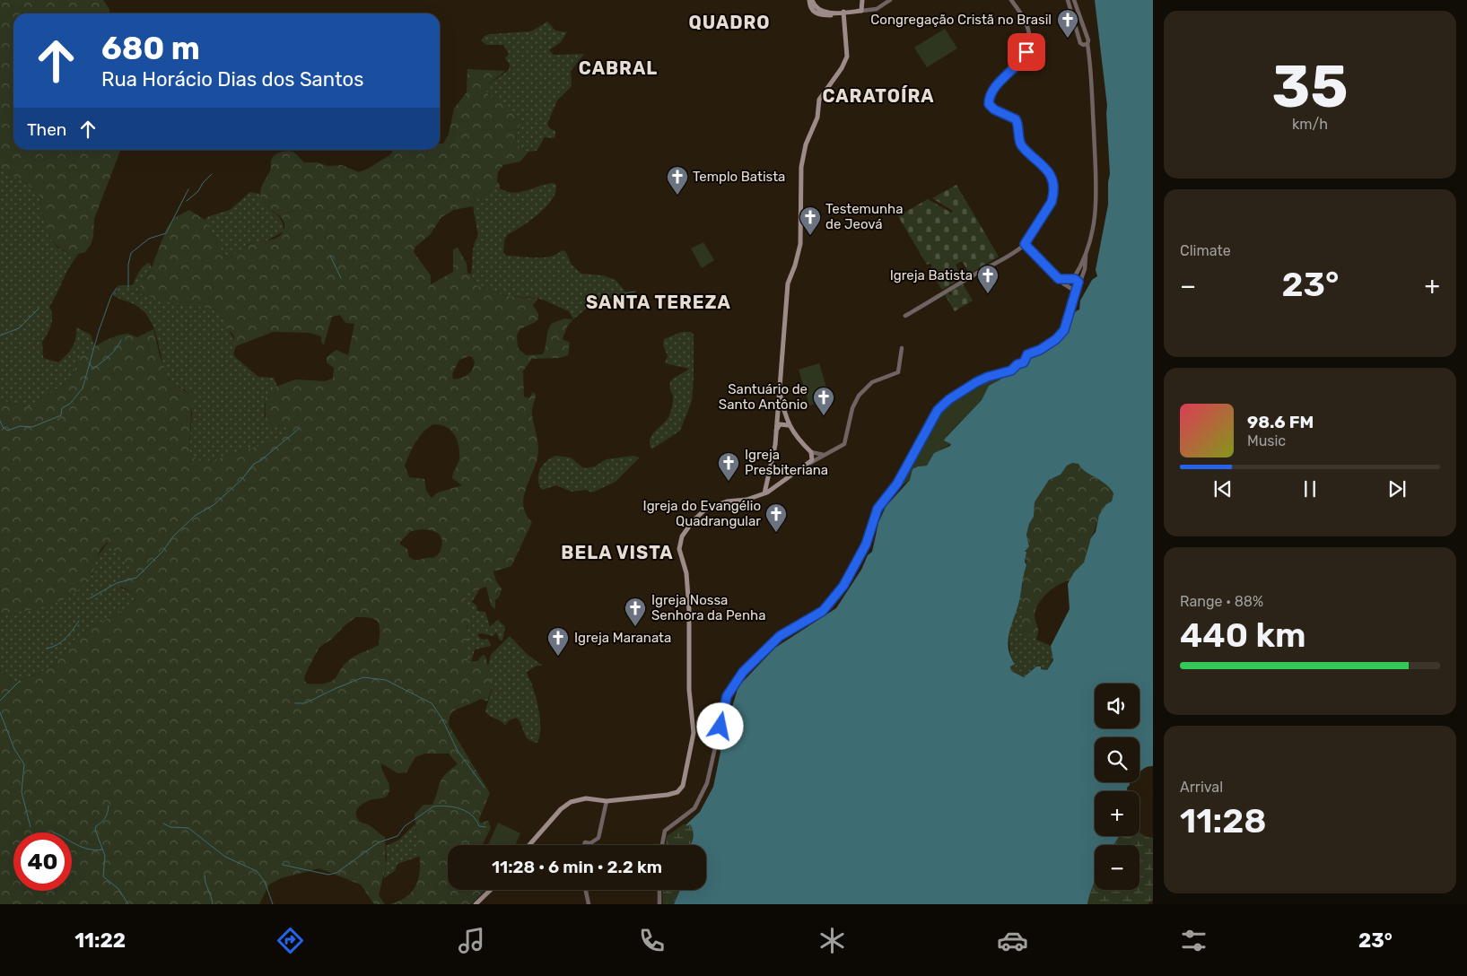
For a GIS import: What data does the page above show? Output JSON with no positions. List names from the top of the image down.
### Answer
{
  "districts": [
    "QUADRO",
    "CABRAL",
    "CARATOÍRA",
    "SANTA TEREZA",
    "BELA VISTA"
  ],
  "places": {
    "church": [
      "Congregação Cristã no Brasil",
      "Templo Batista",
      "Testemunha de Jeová",
      "Igreja Batista",
      "Santuário de Santo Antônio",
      "Igreja Presbiteriana",
      "Igreja do Evangélio Quadrangular",
      "Igreja Nossa Senhora da Penha",
      "Igreja Maranata"
    ]
  },
  "page": {
    "tile": [
      ["35", "km/h"],
      "Climate",
      ["Range · 88%", "440 km"],
      ["Arrival", "11:28"]
    ],
    "turn": ["680 m", "Rua Horácio Dias dos Santos"],
    "then": "Then",
    "heat": ["−", "23°", "+"],
    "song": ["98.6 FM", "Music"],
    "map_buttons": ["+", "−"],
    "limit": "40",
    "trip": "11:28 · 6 min · 2.2 km",
    "tabs": ["11:22", "23°"]
  }
}
